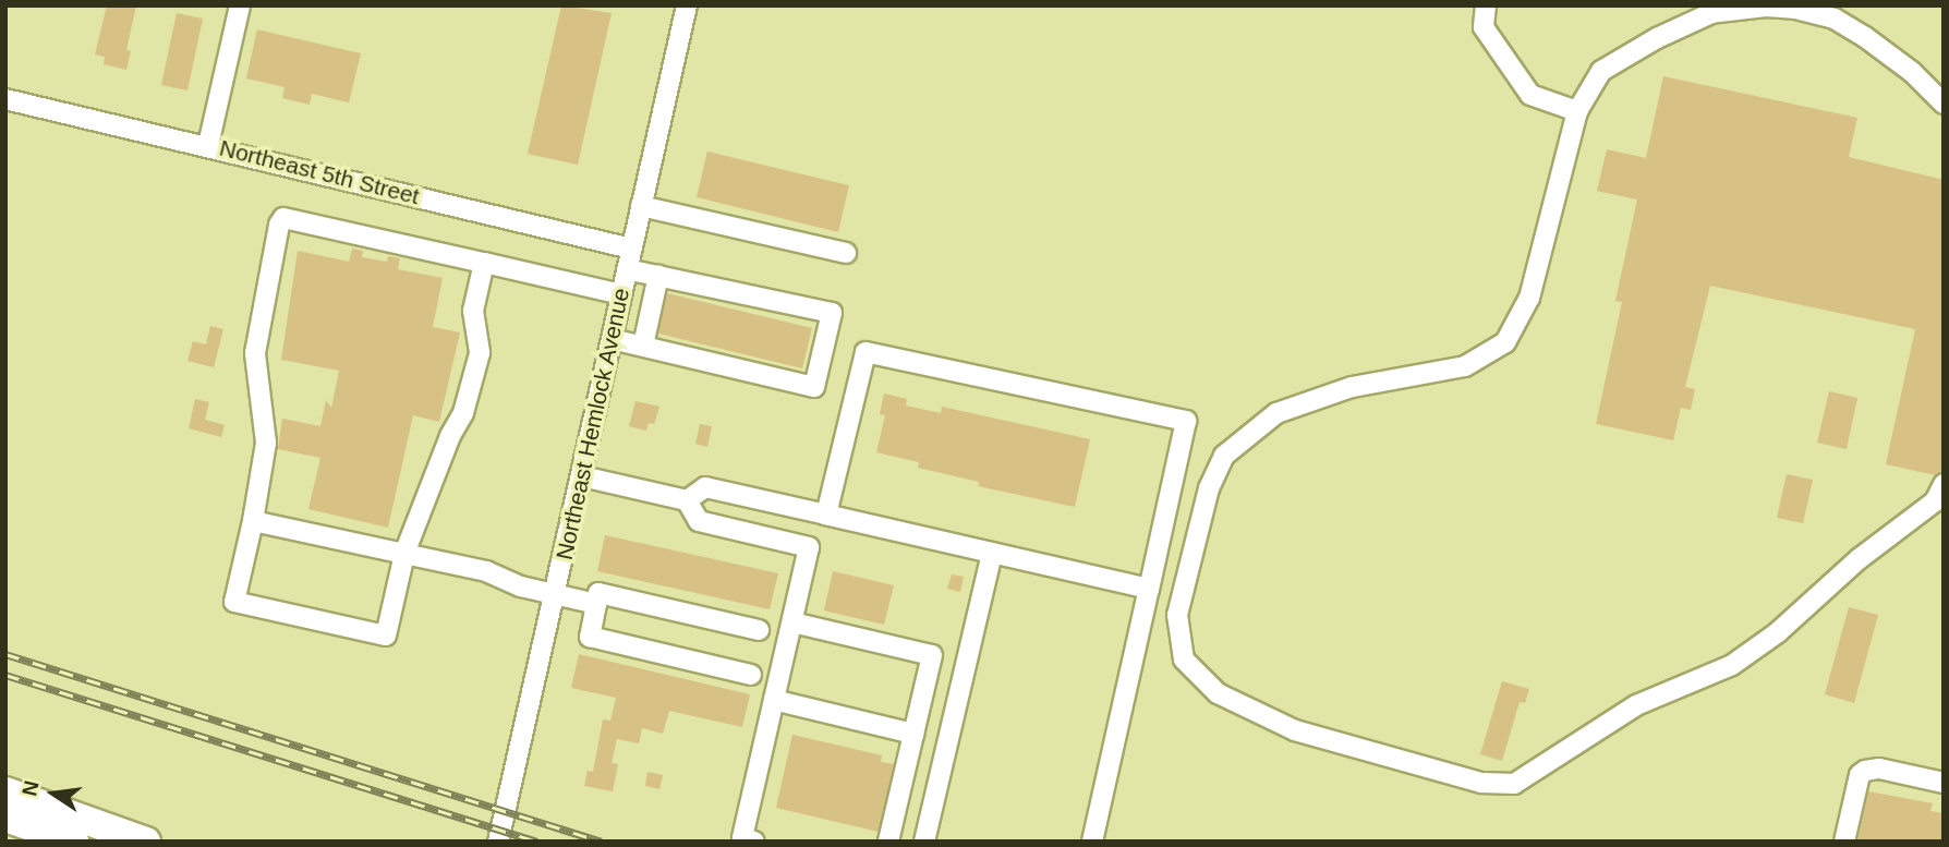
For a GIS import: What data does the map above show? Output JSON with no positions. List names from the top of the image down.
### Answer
{
  "streets": {
    "street": ["Northeast 5th Street", "Northeast Hemlock Avenue"]
  },
  "crossings": [
    ["Northeast 5th Street", "Northeast Hemlock Avenue"]
  ],
  "north": "left"
}
